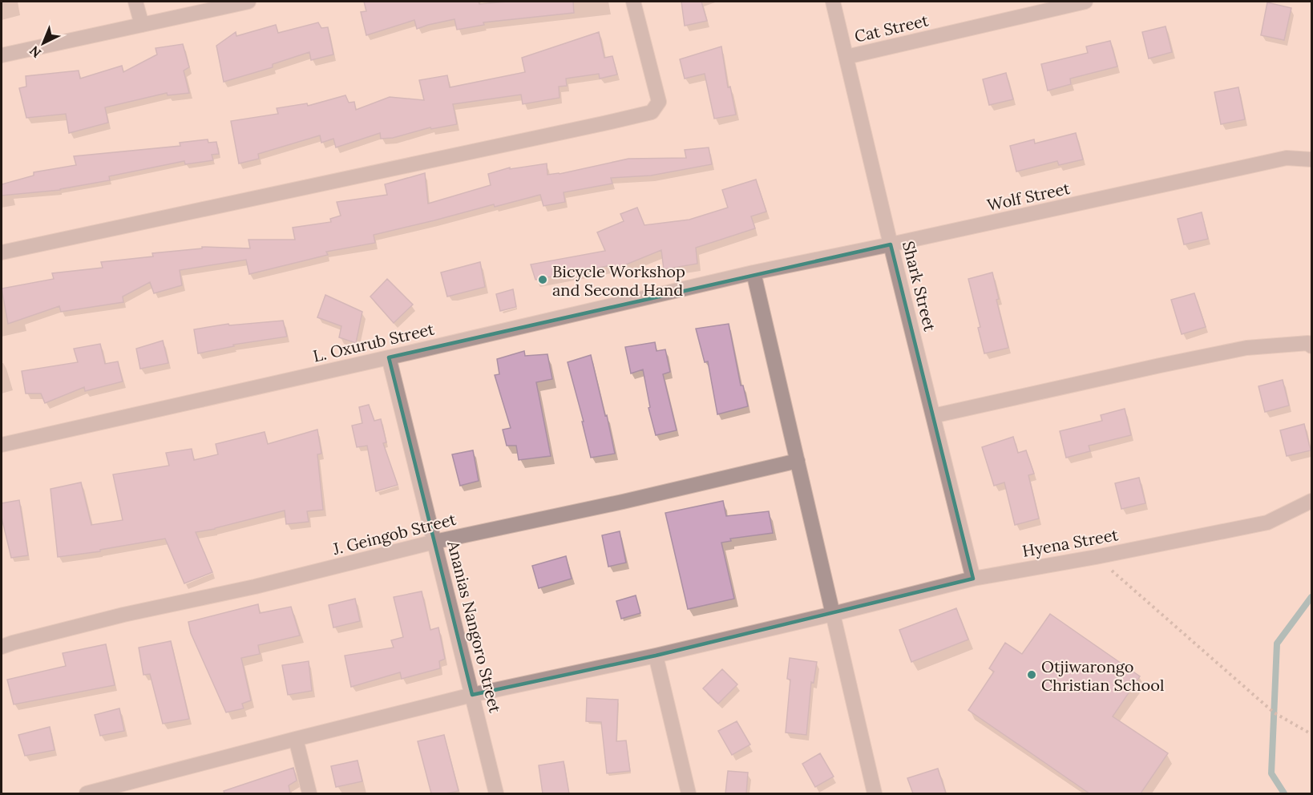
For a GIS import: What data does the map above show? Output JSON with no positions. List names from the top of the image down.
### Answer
{
  "streets": {
    "street": [
      "Cat Street",
      "Wolf Street",
      "Shark Street",
      "L. Oxurub Street",
      "J. Geingob Street",
      "Hyena Street",
      "Ananias Nangoro Street"
    ]
  },
  "crossings": [
    ["Cat Street", "Shark Street"],
    ["Wolf Street", "Shark Street"],
    ["Wolf Street", "L. Oxurub Street"],
    ["Shark Street", "Hyena Street"],
    ["L. Oxurub Street", "Ananias Nangoro Street"],
    ["J. Geingob Street", "Ananias Nangoro Street"],
    ["Hyena Street", "Ananias Nangoro Street"]
  ],
  "places": ["Bicycle Workshop and Second Hand", "Otjiwarongo Christian School"],
  "north": "bottom left"
}
